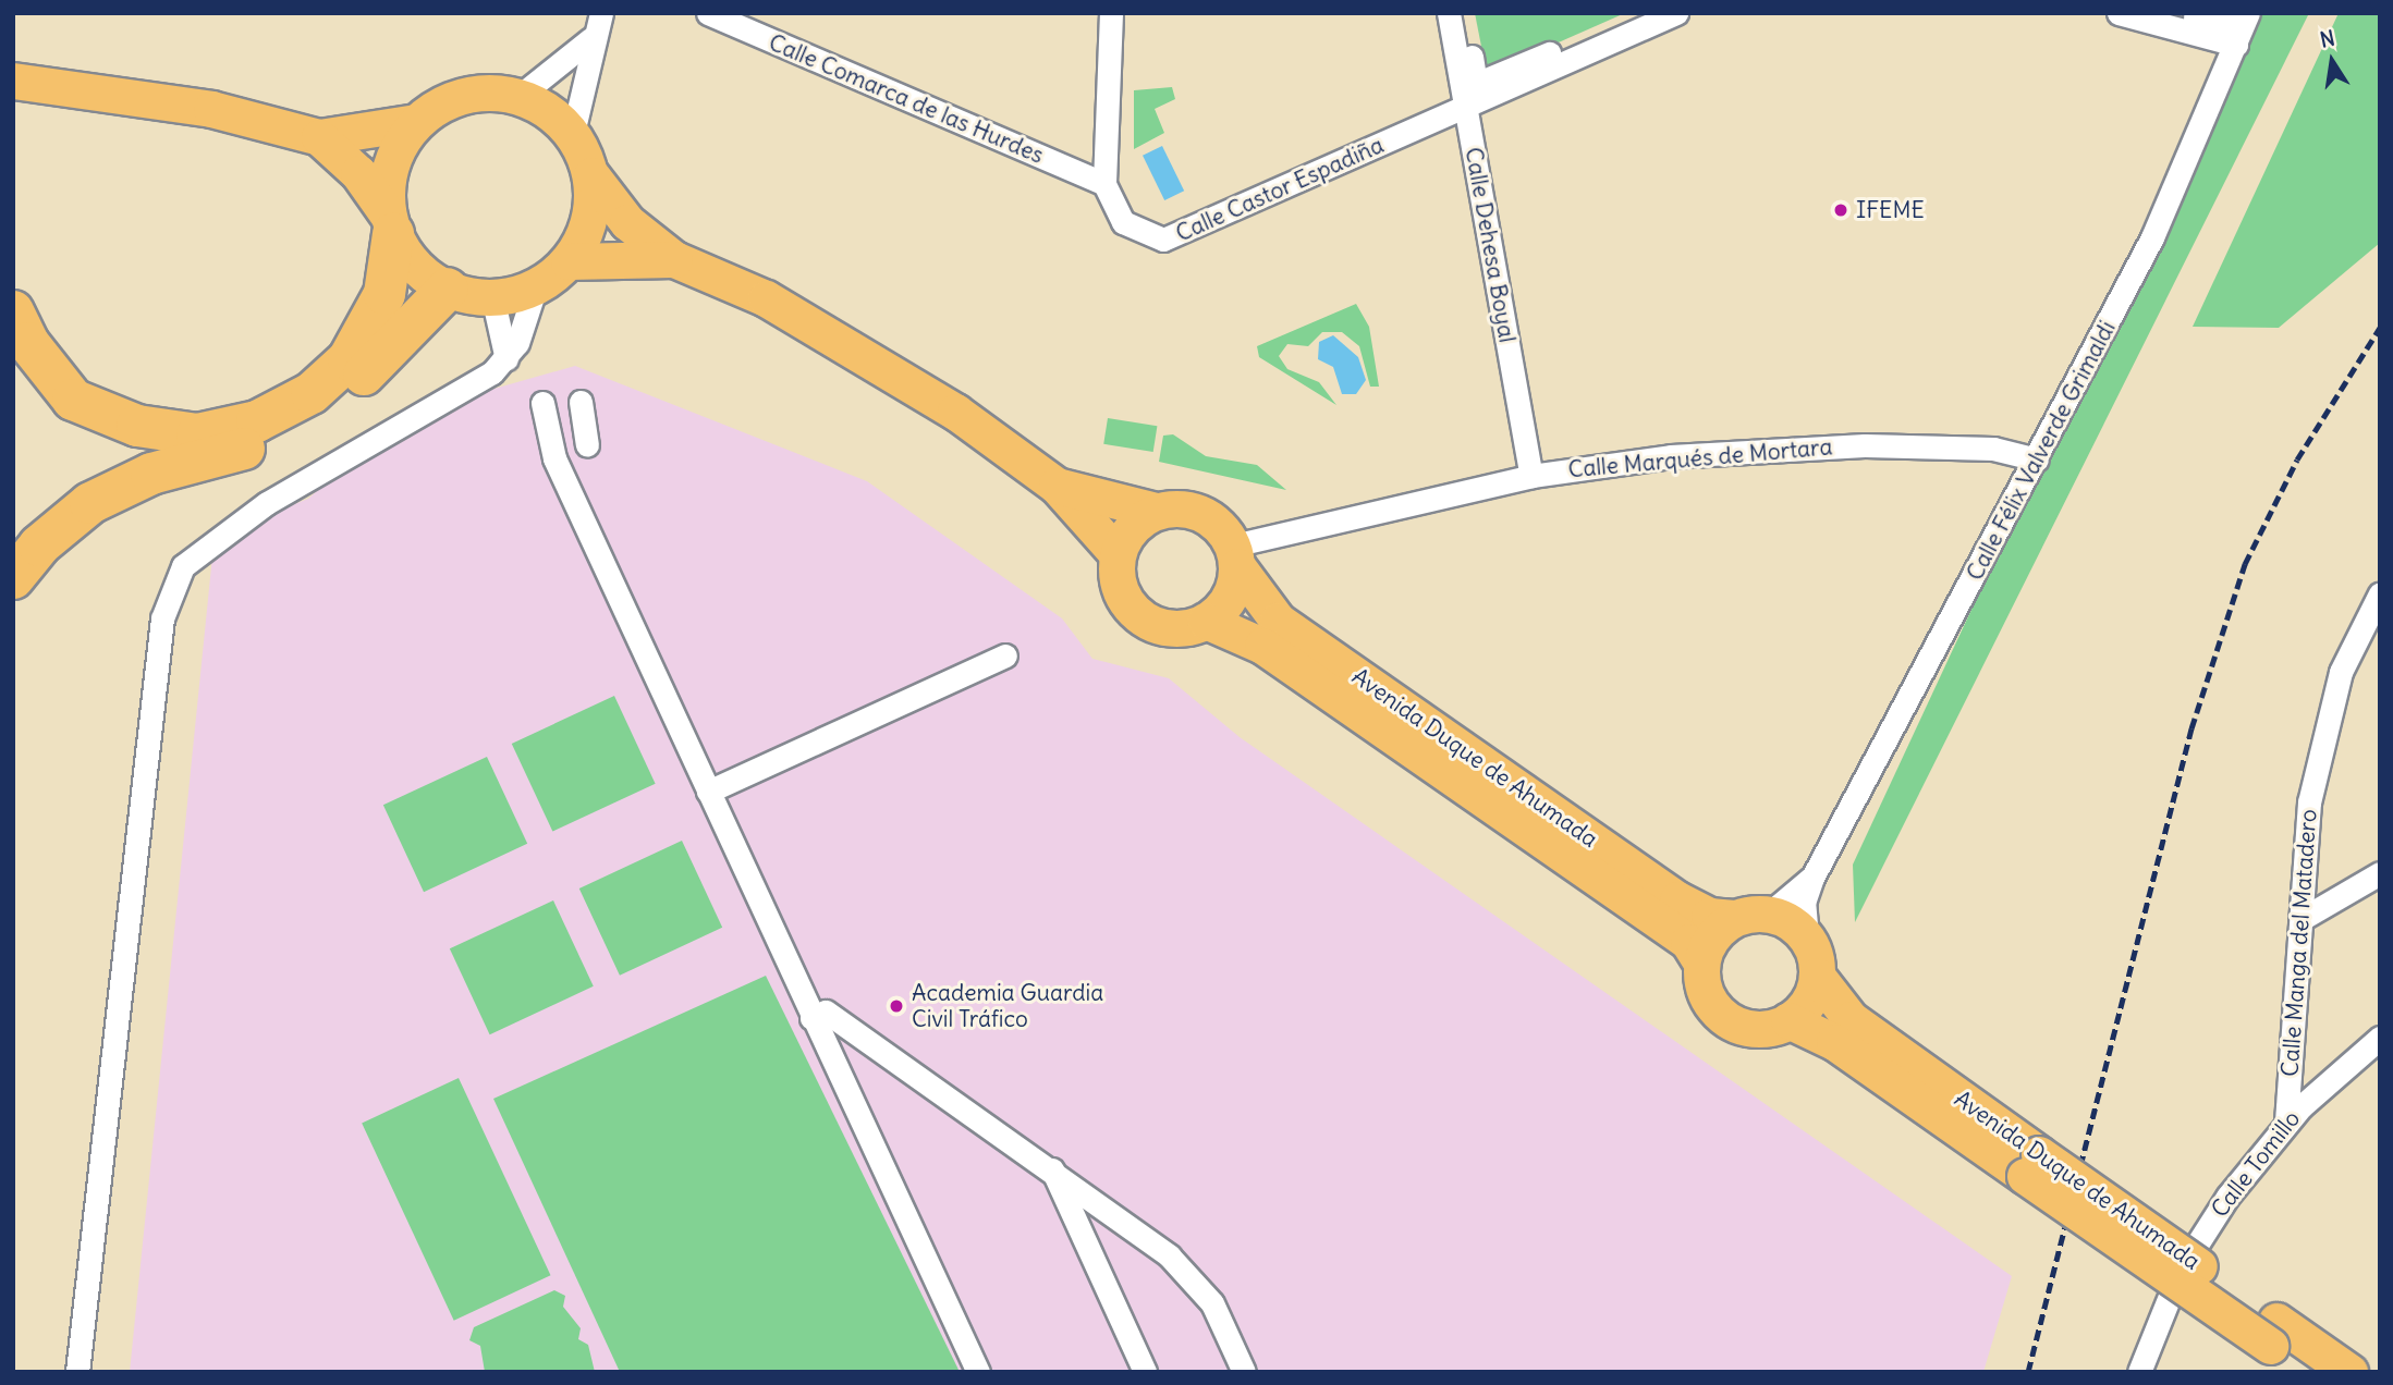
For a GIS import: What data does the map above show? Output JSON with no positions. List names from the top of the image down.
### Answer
{
  "streets": {
    "main road": ["Avenida Duque de Ahumada"],
    "street": [
      "Calle Comarca de las Hurdes",
      "Calle Castor Espadiña",
      "Calle Dehesa Boyal",
      "Calle Félix Valverde Grimaldi",
      "Calle Marqués de Mortara",
      "Calle Manga del Matadero",
      "Calle Tomillo"
    ]
  },
  "crossings": [
    ["Calle Comarca de las Hurdes", "Calle Castor Espadiña"],
    ["Calle Castor Espadiña", "Calle Dehesa Boyal"],
    ["Calle Dehesa Boyal", "Calle Marqués de Mortara"],
    ["Calle Félix Valverde Grimaldi", "Calle Marqués de Mortara"],
    ["Calle Félix Valverde Grimaldi", "Avenida Duque de Ahumada"],
    ["Calle Marqués de Mortara", "Avenida Duque de Ahumada"],
    ["Calle Manga del Matadero", "Calle Tomillo"]
  ],
  "places": ["IFEME", "Academia Guardia Civil Tráfico"],
  "north": "top"
}
